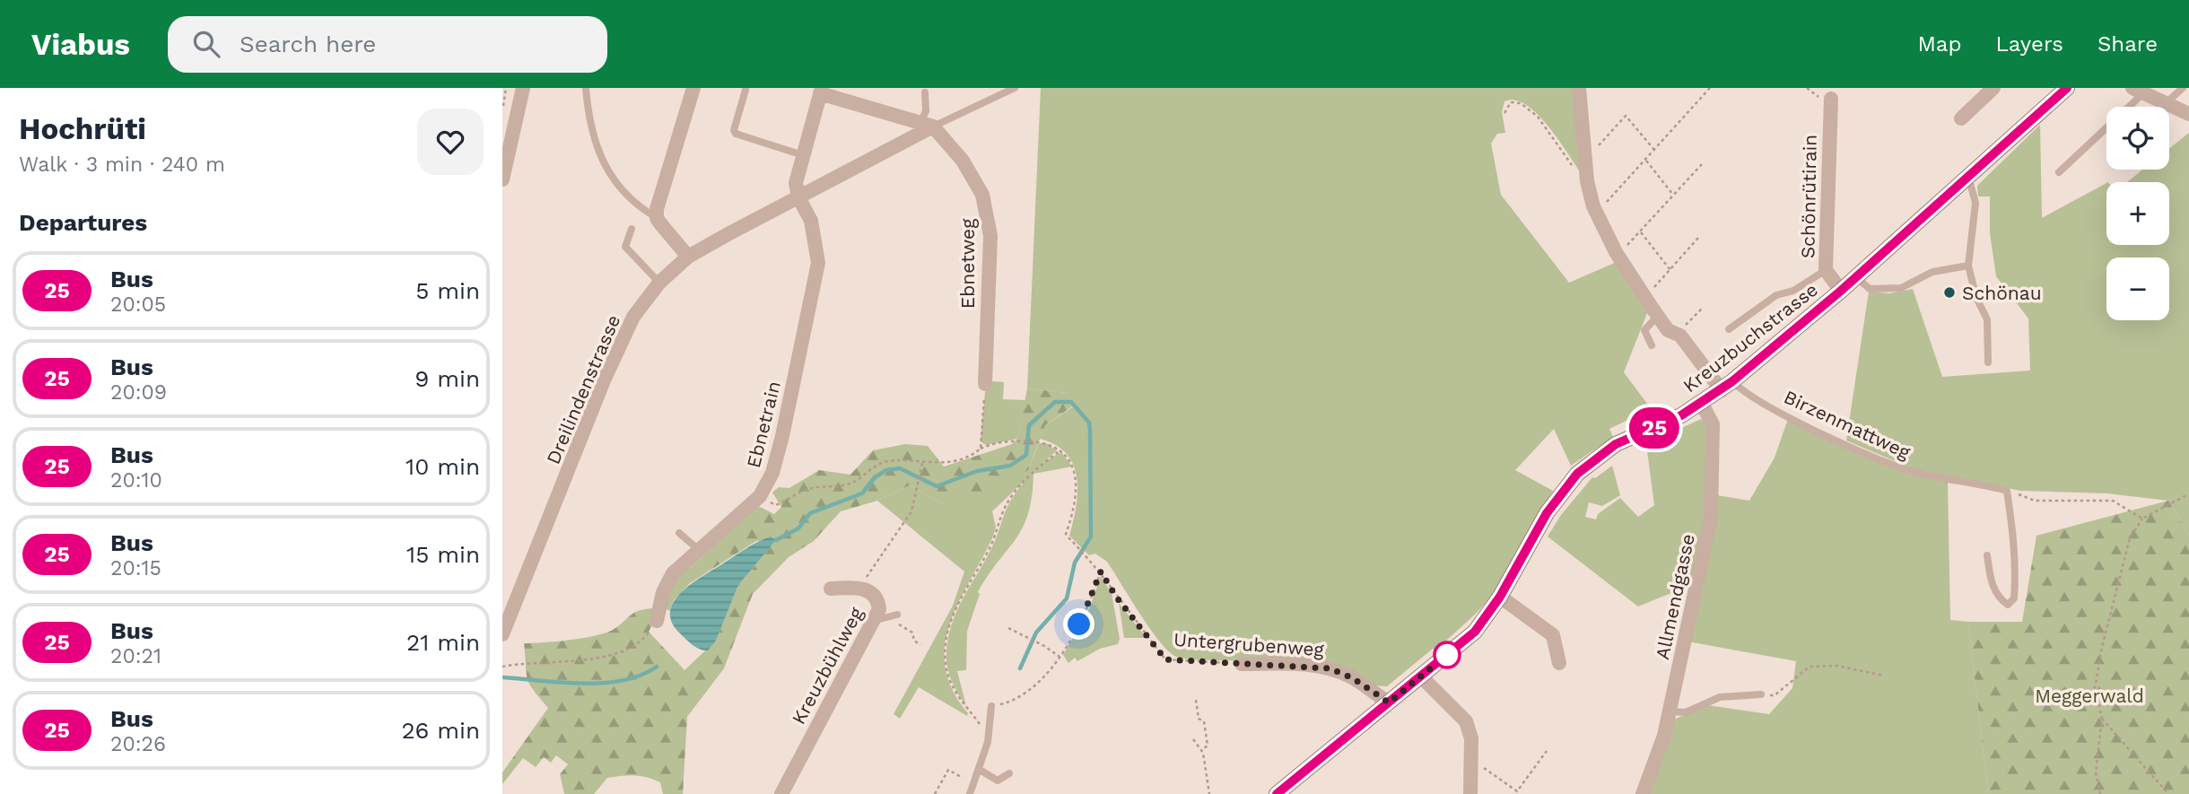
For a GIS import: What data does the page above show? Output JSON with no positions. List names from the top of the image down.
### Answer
{
  "streets": {
    "street": [
      "Schönrütirain",
      "Ebnetweg",
      "Kreuzbuchstrasse",
      "Dreilindenstrasse",
      "Ebnetrain",
      "Allmendgasse",
      "Untergrubenweg",
      "Kreuzbühlweg"
    ],
    "lane": ["Birzenmattweg"]
  },
  "crossings": [
    ["Schönrütirain", "Kreuzbuchstrasse"],
    ["Ebnetweg", "Dreilindenstrasse"],
    ["Kreuzbuchstrasse", "Birzenmattweg"],
    ["Kreuzbuchstrasse", "Allmendgasse"],
    ["Kreuzbuchstrasse", "Untergrubenweg"],
    ["Dreilindenstrasse", "Ebnetrain"]
  ],
  "parks": ["Meggerwald"],
  "places": ["Schönau"],
  "lines": ["bus line 25"],
  "page": {
    "header": "Viabus",
    "search": "Search here",
    "nav": ["Map", "Layers", "Share"],
    "heading": [
      ["Hochrüti", "Walk · 3 min · 240 m"],
      "Departures"
    ],
    "on_map": "25",
    "map_buttons": ["+", "−"],
    "list": [
      {
        "mark": "25",
        "name": "Bus",
        "note": "20:05",
        "value": "5 min"
      },
      {
        "mark": "25",
        "name": "Bus",
        "note": "20:09",
        "value": "9 min"
      },
      {
        "mark": "25",
        "name": "Bus",
        "note": "20:10",
        "value": "10 min"
      },
      {
        "mark": "25",
        "name": "Bus",
        "note": "20:15",
        "value": "15 min"
      },
      {
        "mark": "25",
        "name": "Bus",
        "note": "20:21",
        "value": "21 min"
      },
      {
        "mark": "25",
        "name": "Bus",
        "note": "20:26",
        "value": "26 min"
      }
    ]
  }
}
